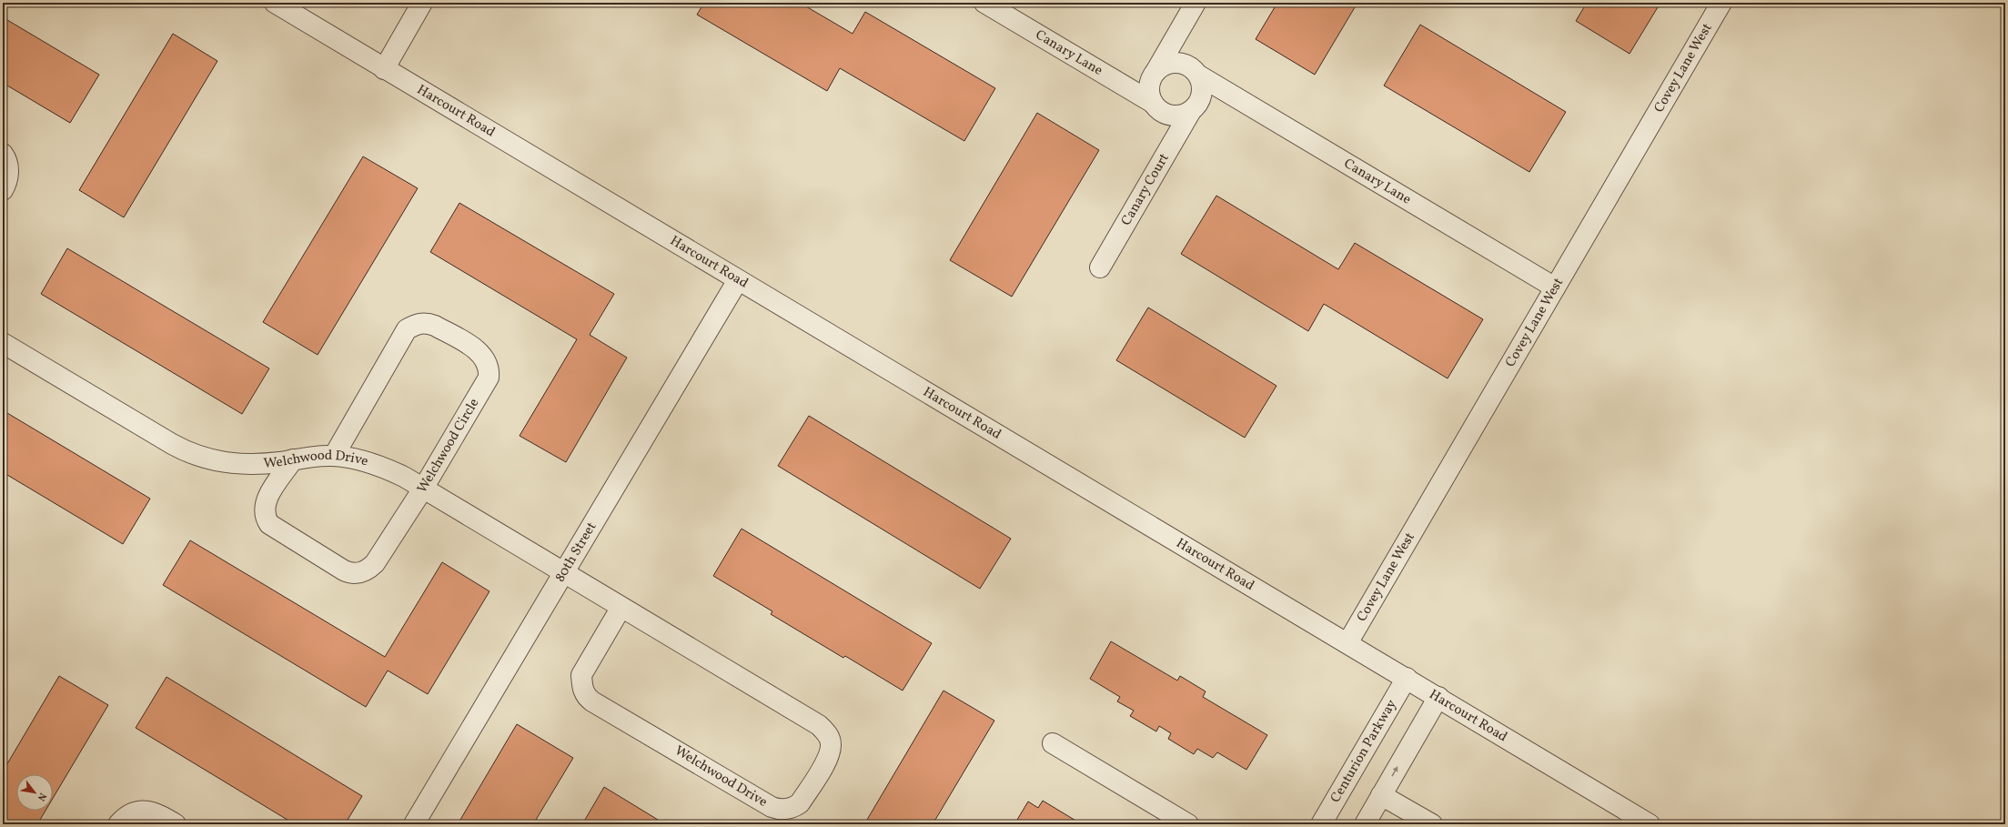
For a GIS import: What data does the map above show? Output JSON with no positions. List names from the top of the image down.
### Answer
{
  "streets": {
    "street": [
      "Canary Lane",
      "Covey Lane West",
      "Harcourt Road",
      "Canary Court",
      "Welchwood Circle",
      "Welchwood Drive",
      "80th Street",
      "Centurion Parkway"
    ]
  },
  "crossings": [
    ["Canary Lane", "Covey Lane West"],
    ["Canary Lane", "Canary Court"],
    ["Covey Lane West", "Harcourt Road"],
    ["Harcourt Road", "80th Street"],
    ["Harcourt Road", "Centurion Parkway"],
    ["Welchwood Circle", "Welchwood Drive"],
    ["Welchwood Drive", "80th Street"]
  ],
  "north": "bottom right"
}
